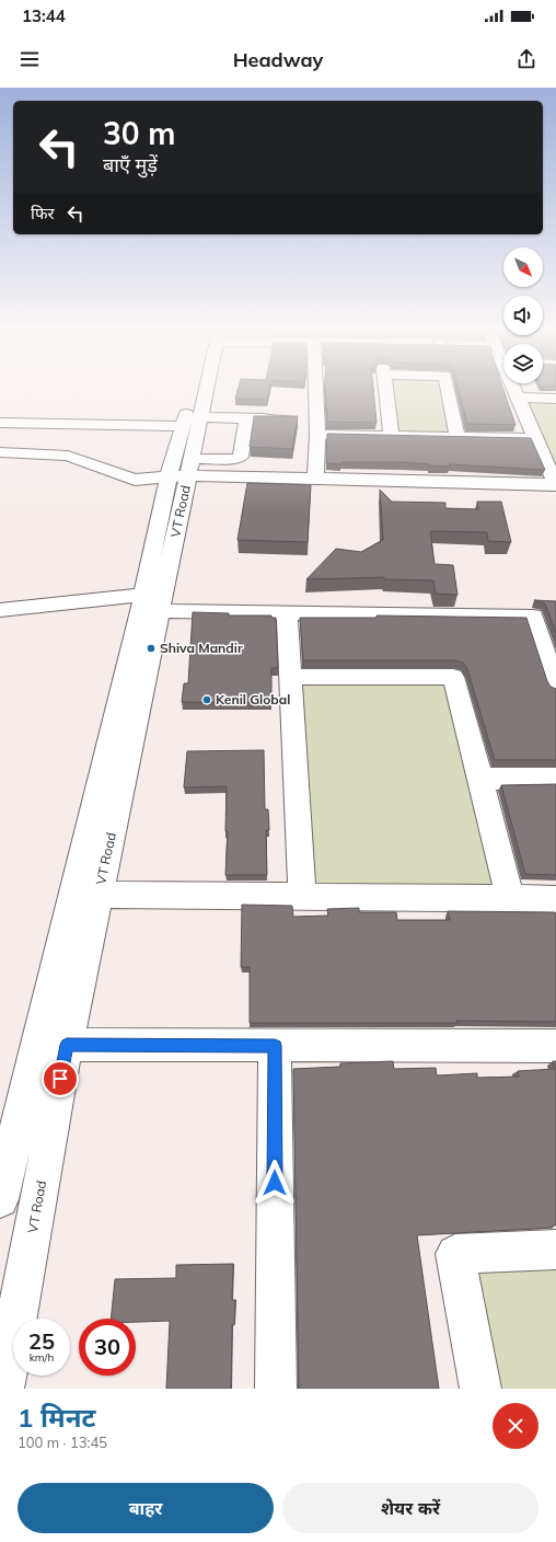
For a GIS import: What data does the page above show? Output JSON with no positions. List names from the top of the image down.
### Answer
{
  "streets": {
    "street": ["VT Road"]
  },
  "places": ["Shiva Mandir", "Kenil Global"],
  "north": "bottom right",
  "page": {
    "status": "13:44",
    "header": "Headway",
    "turn": ["30 m", "बाएँ मुड़ें"],
    "then": "फिर",
    "speed": "25 km/h",
    "limit": "30",
    "heading": ["1 मिनट", "100 m · 13:45"],
    "buttons": ["बाहर", "शेयर करें"]
  }
}
